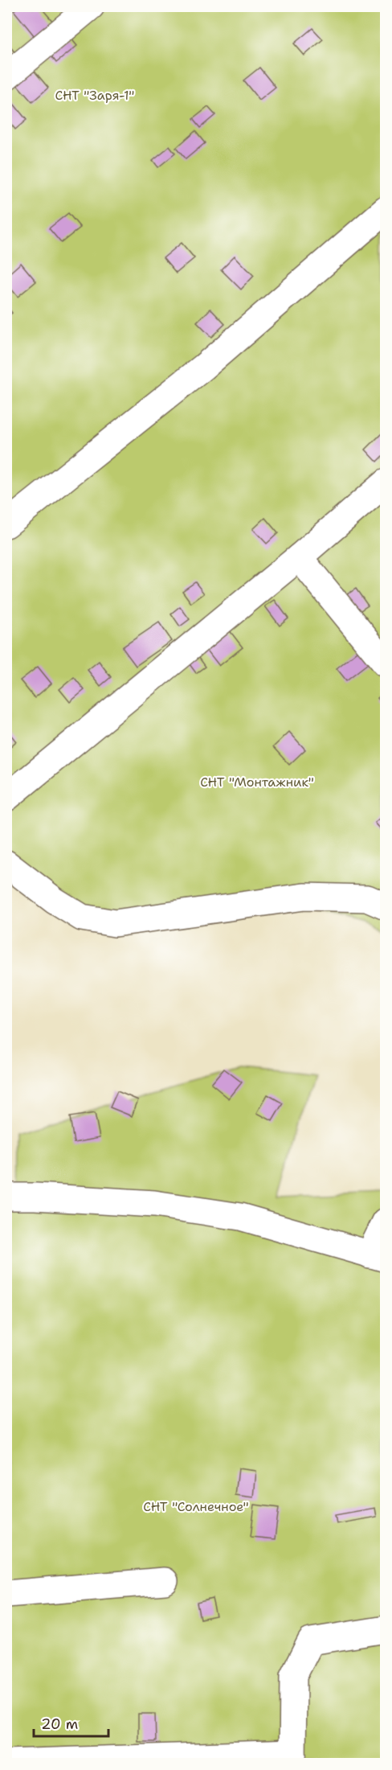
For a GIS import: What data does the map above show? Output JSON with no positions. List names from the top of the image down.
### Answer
{
  "parks": ["СНТ \"Заря-1\"", "СНТ \"Монтажник\"", "СНТ \"Солнечное\""],
  "scale_bar": "20 m"
}
